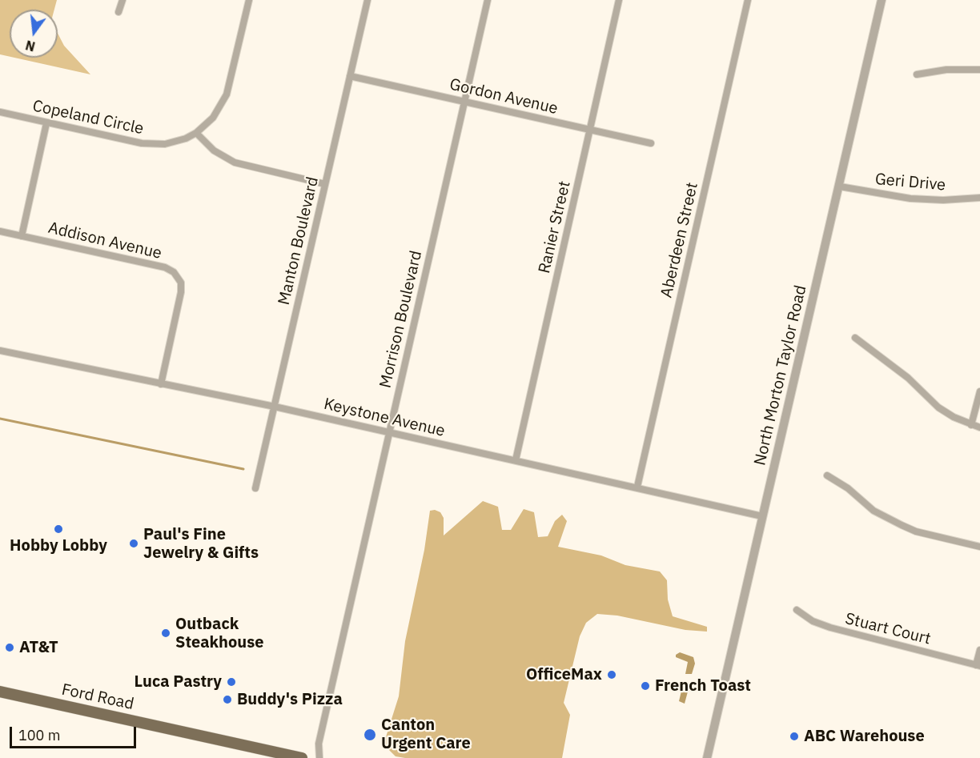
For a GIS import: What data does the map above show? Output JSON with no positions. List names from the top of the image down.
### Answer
{
  "streets": {
    "main road": ["Ford Road"],
    "street": [
      "Gordon Avenue",
      "Copeland Circle",
      "Geri Drive",
      "Ranier Street",
      "Aberdeen Street",
      "Addison Avenue",
      "Manton Boulevard",
      "Morrison Boulevard",
      "North Morton Taylor Road",
      "Keystone Avenue",
      "Stuart Court"
    ]
  },
  "crossings": [
    ["Gordon Avenue", "Ranier Street"],
    ["Gordon Avenue", "Manton Boulevard"],
    ["Gordon Avenue", "Morrison Boulevard"],
    ["Geri Drive", "North Morton Taylor Road"],
    ["Ranier Street", "Keystone Avenue"],
    ["Aberdeen Street", "Keystone Avenue"],
    ["Addison Avenue", "Keystone Avenue"],
    ["Manton Boulevard", "Keystone Avenue"],
    ["Morrison Boulevard", "Keystone Avenue"],
    ["North Morton Taylor Road", "Keystone Avenue"]
  ],
  "places": [
    "Hobby Lobby",
    "Paul's Fine Jewelry & Gifts",
    "Outback Steakhouse",
    "AT&T",
    "OfficeMax",
    "Luca Pastry",
    "French Toast",
    "Buddy's Pizza",
    "Canton Urgent Care",
    "ABC Warehouse"
  ],
  "scale_bar": "100 m",
  "north": "bottom"
}
